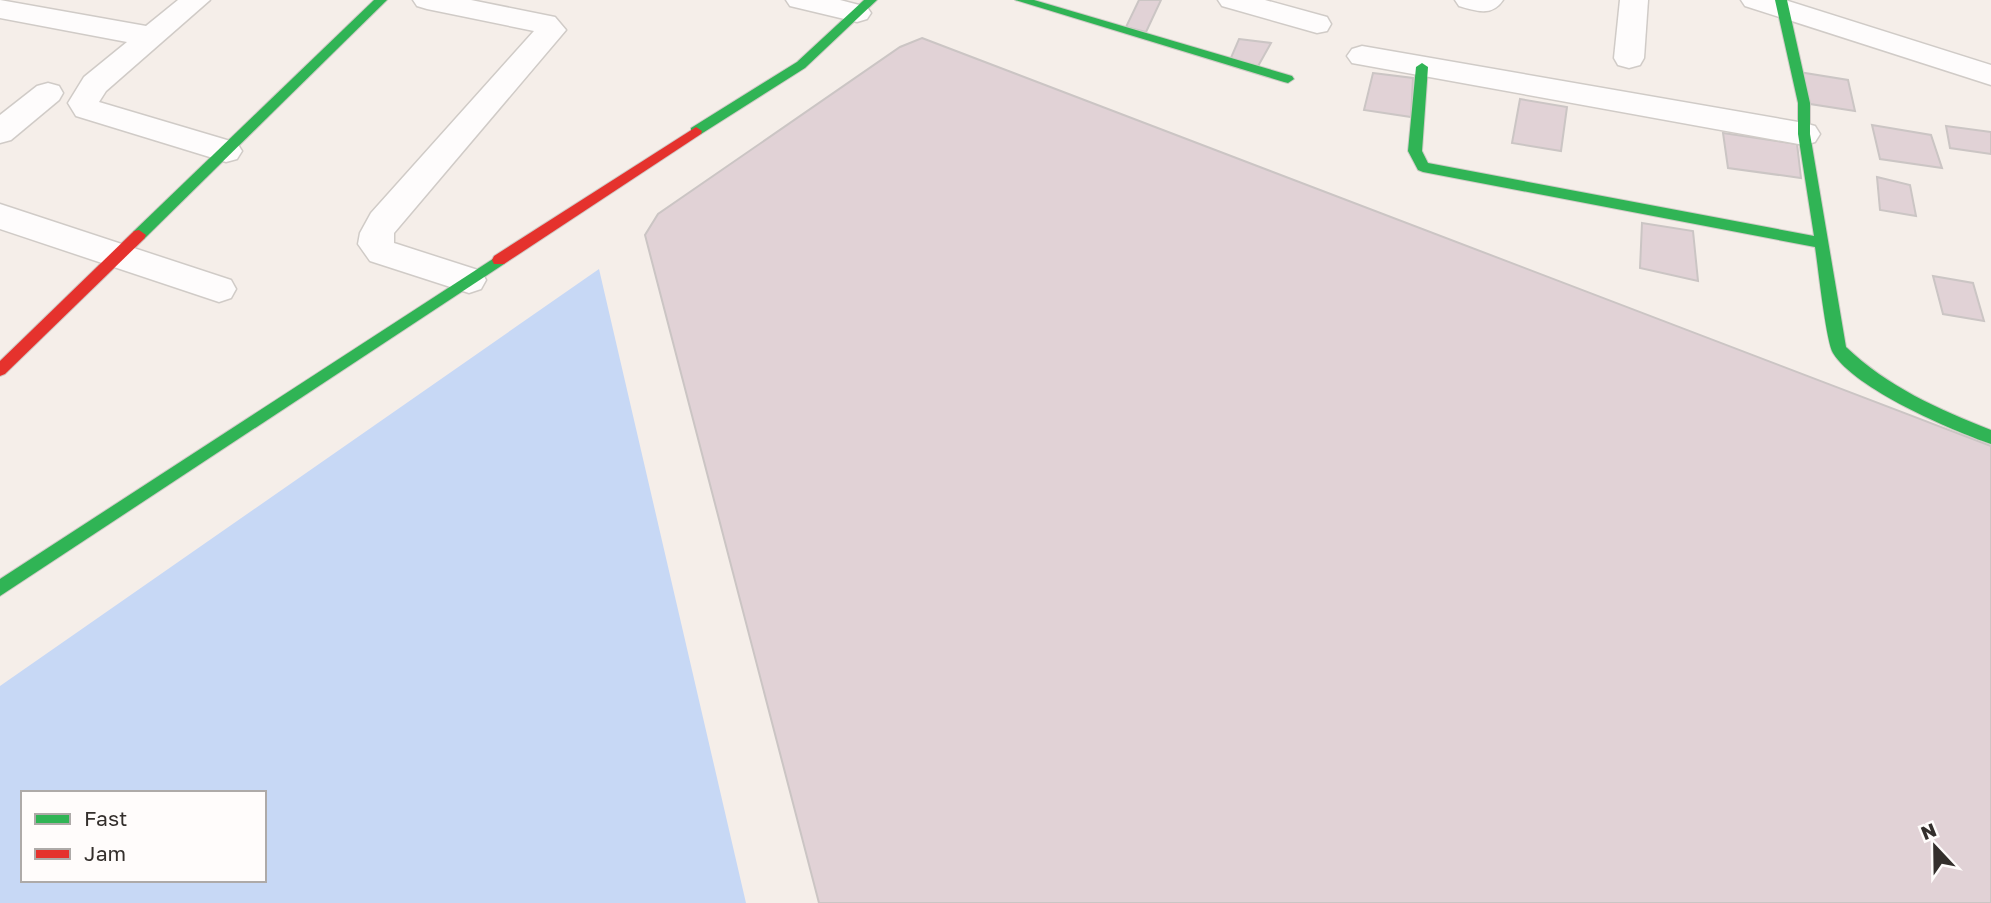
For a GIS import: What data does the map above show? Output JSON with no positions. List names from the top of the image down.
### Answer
{
  "legend": ["Fast", "Jam"],
  "north": "top"
}
